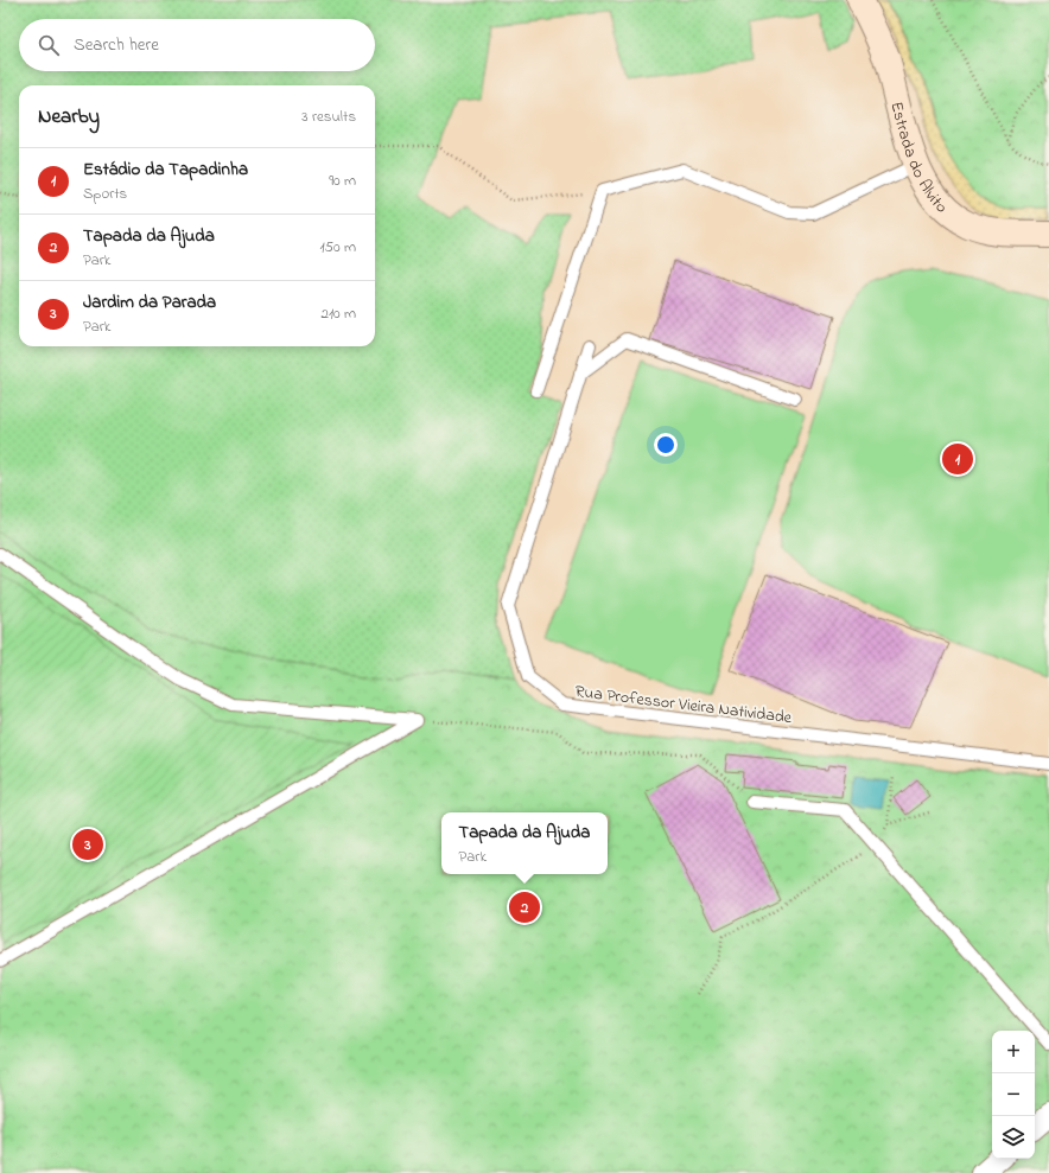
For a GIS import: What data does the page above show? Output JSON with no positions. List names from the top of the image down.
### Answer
{
  "streets": {
    "street": ["Estrada do Alvito"],
    "lane": ["Rua Professor Vieira Natividade"]
  },
  "page": {
    "search": "Search here",
    "heading": ["Nearby", "3 results"],
    "list": [
      {
        "mark": "1",
        "name": "Estádio da Tapadinha",
        "note": "Sports",
        "value": "90 m"
      },
      {
        "mark": "2",
        "name": "Tapada da Ajuda",
        "note": "Park",
        "value": "150 m"
      },
      {
        "mark": "3",
        "name": "Jardim da Parada",
        "note": "Park",
        "value": "210 m"
      }
    ],
    "pins": ["1", "3", "2"],
    "popup": ["Tapada da Ajuda", "Park"],
    "map_buttons": ["+", "−"]
  }
}
